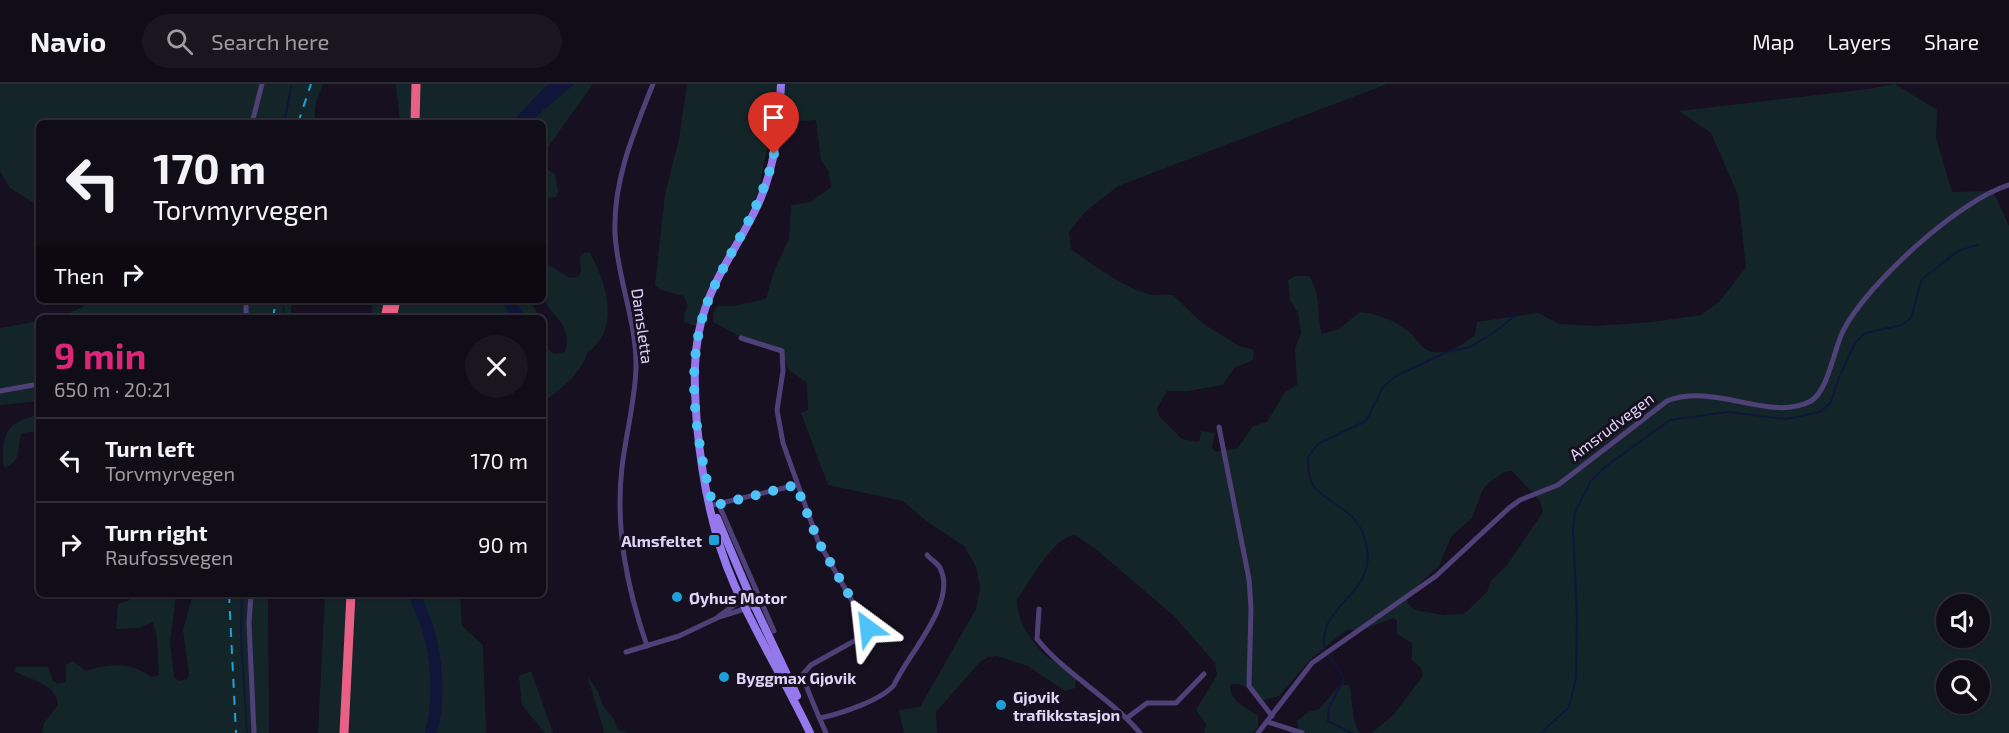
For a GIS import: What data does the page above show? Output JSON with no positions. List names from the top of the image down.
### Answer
{
  "streets": {
    "street": ["Damsletta", "Amsrudvegen"]
  },
  "places": {
    "transit": ["Almsfeltet"],
    "other": ["Øyhus Motor", "Byggmax Gjøvik", "Gjøvik trafikkstasjon"]
  },
  "page": {
    "header": "Navio",
    "search": "Search here",
    "nav": ["Map", "Layers", "Share"],
    "turn": ["170 m", "Torvmyrvegen"],
    "then": "Then",
    "heading": ["9 min", "650 m · 20:21"],
    "list": [
      {
        "name": "Turn left",
        "note": "Torvmyrvegen",
        "value": "170 m"
      },
      {
        "name": "Turn right",
        "note": "Raufossvegen",
        "value": "90 m"
      }
    ]
  }
}
